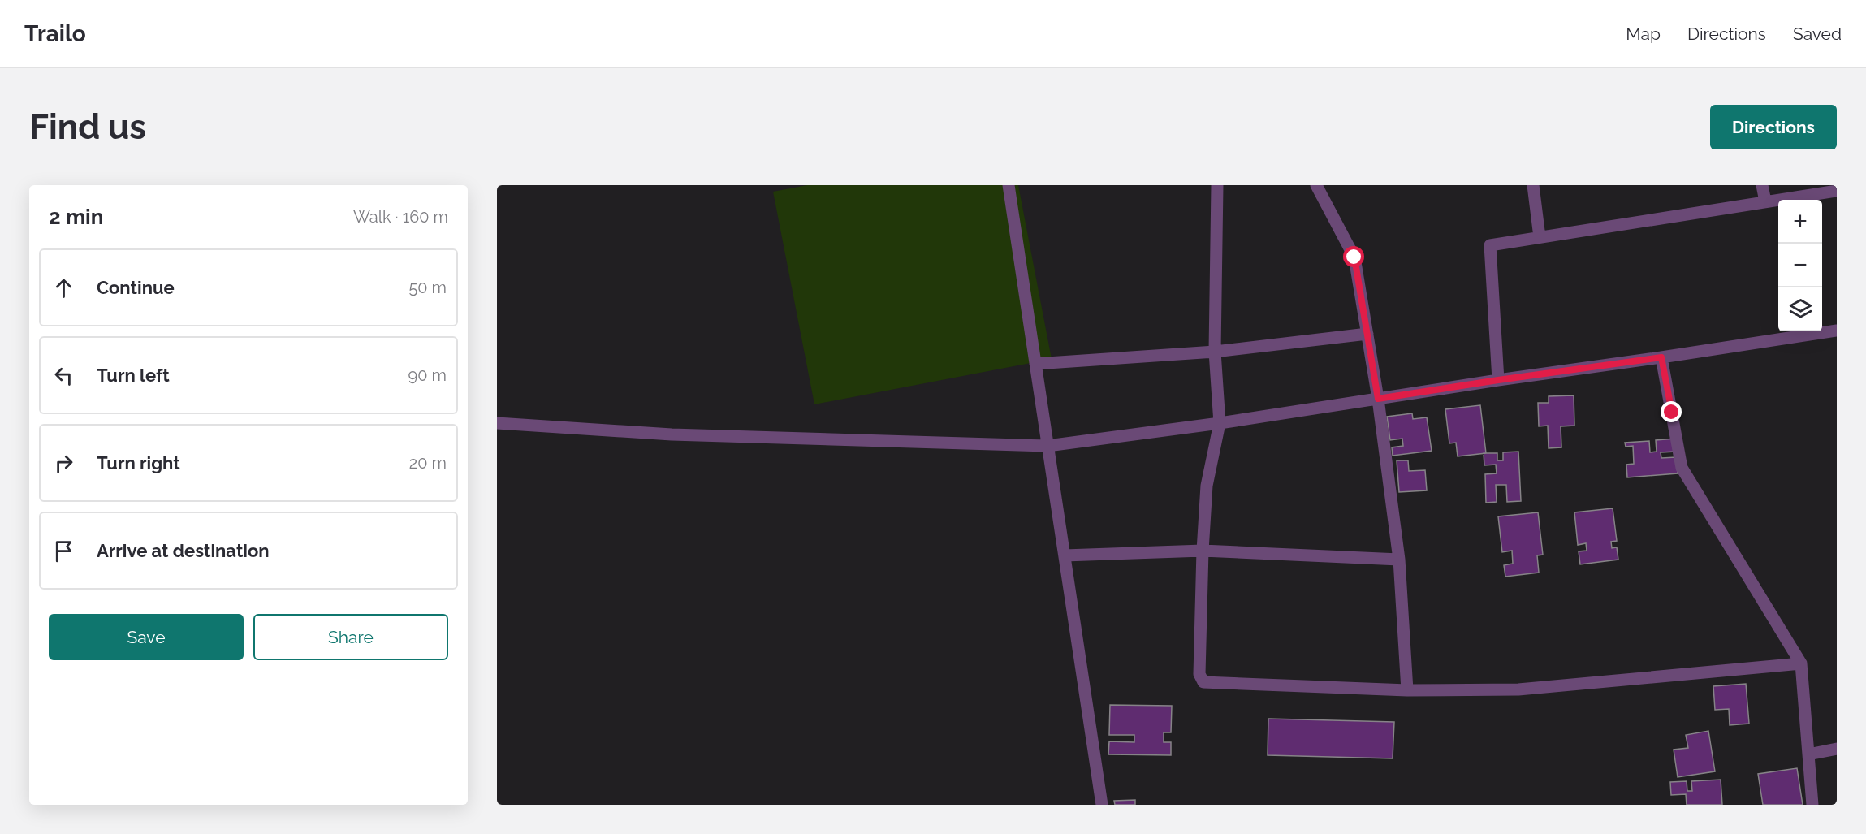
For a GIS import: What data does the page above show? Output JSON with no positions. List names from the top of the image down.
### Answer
{
  "page": {
    "header": "Trailo",
    "nav": ["Map", "Directions", "Saved"],
    "buttons": [
      "Directions",
      ["Save", "Share"]
    ],
    "title": "Find us",
    "heading": ["2 min", "Walk · 160 m"],
    "map_buttons": ["+", "−"],
    "list": [
      ["Continue", "50 m"],
      ["Turn left", "90 m"],
      ["Turn right", "20 m"],
      "Arrive at destination"
    ]
  }
}
